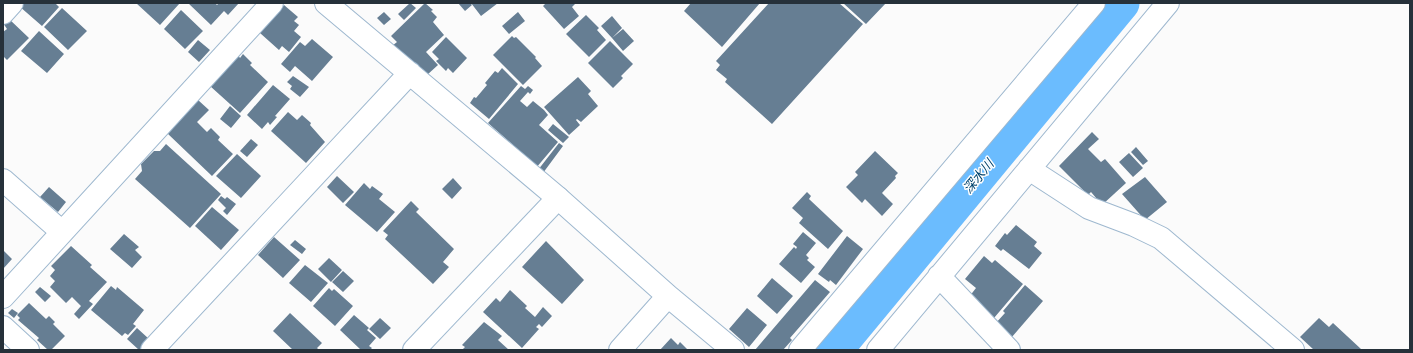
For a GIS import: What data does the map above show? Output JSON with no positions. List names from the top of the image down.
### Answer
{
  "water": ["深水川"]
}
